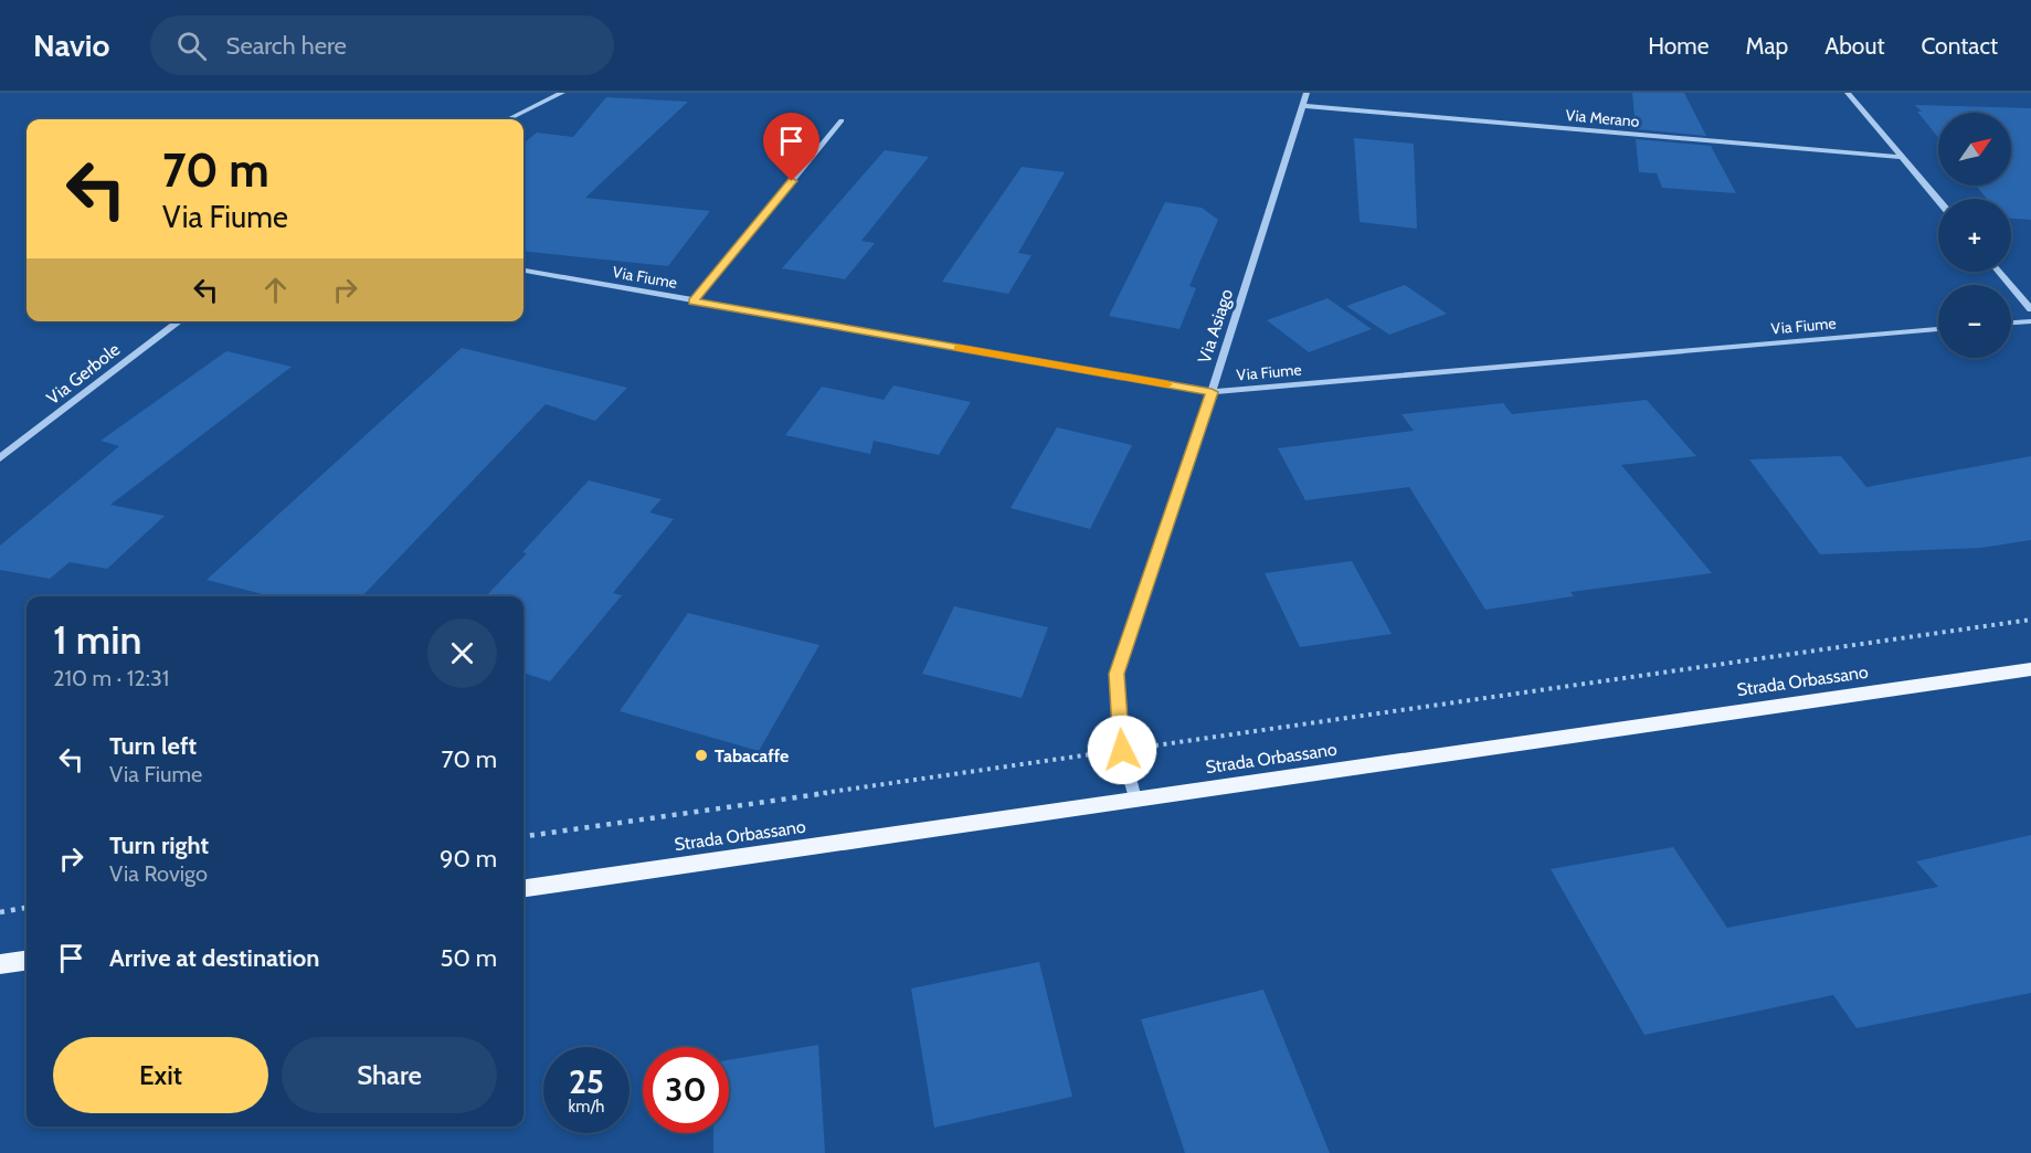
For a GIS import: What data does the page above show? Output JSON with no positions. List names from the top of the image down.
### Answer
{
  "streets": {
    "main road": ["Strada Orbassano"],
    "street": [
      "Via Merano",
      "Via Fiume",
      "Via Asiago",
      "Via Gerbole"
    ]
  },
  "crossings": [
    ["Via Merano", "Via Asiago"],
    ["Via Fiume", "Via Asiago"],
    ["Via Asiago", "Strada Orbassano"]
  ],
  "places": ["Tabacaffe"],
  "north": "top right",
  "page": {
    "header": "Navio",
    "search": "Search here",
    "nav": [
      "Home",
      "Map",
      "About",
      "Contact"
    ],
    "map_buttons": ["+", "−"],
    "turn": ["70 m", "Via Fiume"],
    "heading": ["1 min", "210 m · 12:31"],
    "list": [
      {
        "name": "Turn left",
        "note": "Via Fiume",
        "value": "70 m"
      },
      {
        "name": "Turn right",
        "note": "Via Rovigo",
        "value": "90 m"
      },
      {
        "name": "Arrive at destination",
        "value": "50 m"
      }
    ],
    "buttons": ["Exit", "Share"],
    "speed": "25 km/h",
    "limit": "30"
  }
}
